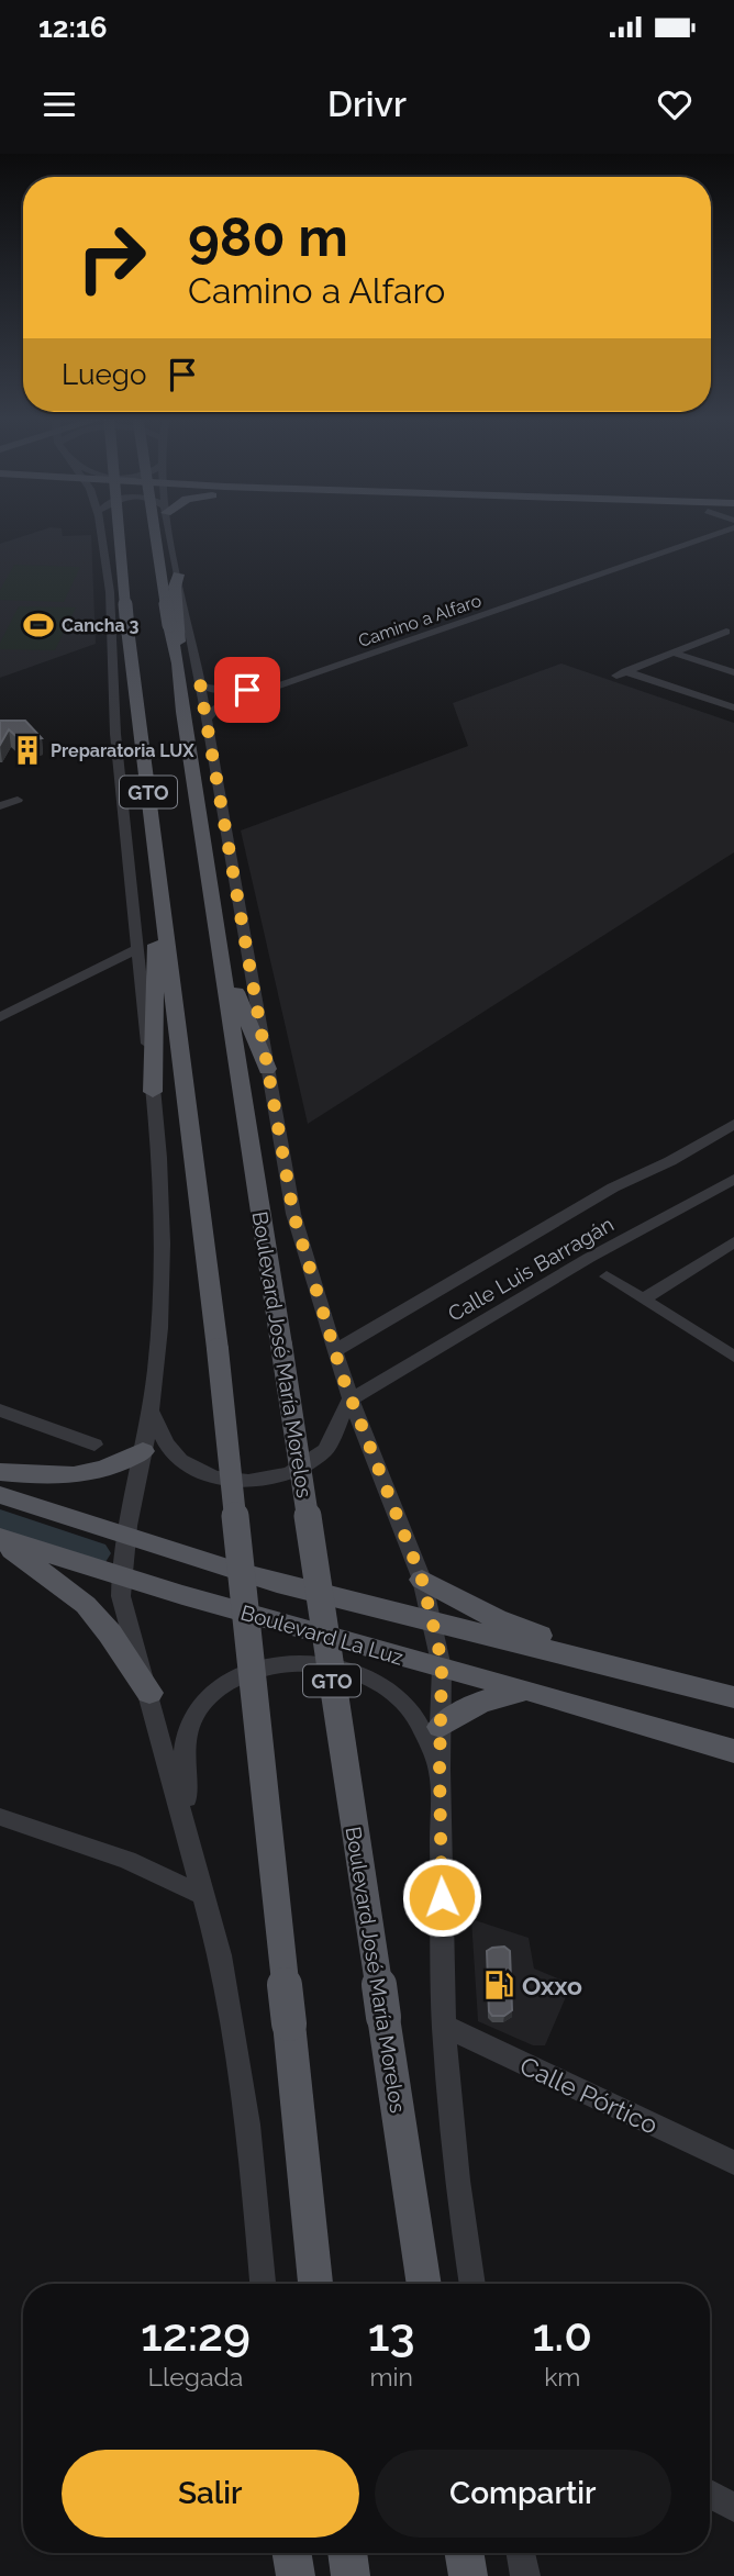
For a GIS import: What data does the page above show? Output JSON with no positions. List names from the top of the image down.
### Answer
{
  "streets": {
    "main road": ["GTO", "Boulevard José María Morelos", "Boulevard La Luz"],
    "street": ["Camino a Alfaro", "Calle Luis Barragán", "Calle Pórtico"]
  },
  "places": {
    "sports": ["Cancha 3"],
    "building": ["Preparatoria LUX"],
    "fuel station": ["Oxxo"]
  },
  "page": {
    "status": "12:16",
    "header": "Drivr",
    "turn": ["980 m", "Camino a Alfaro"],
    "then": "Luego",
    "eta": [
      "12:29",
      "Llegada",
      "13",
      "min",
      "1.0",
      "km"
    ],
    "buttons": ["Salir", "Compartir"]
  }
}
